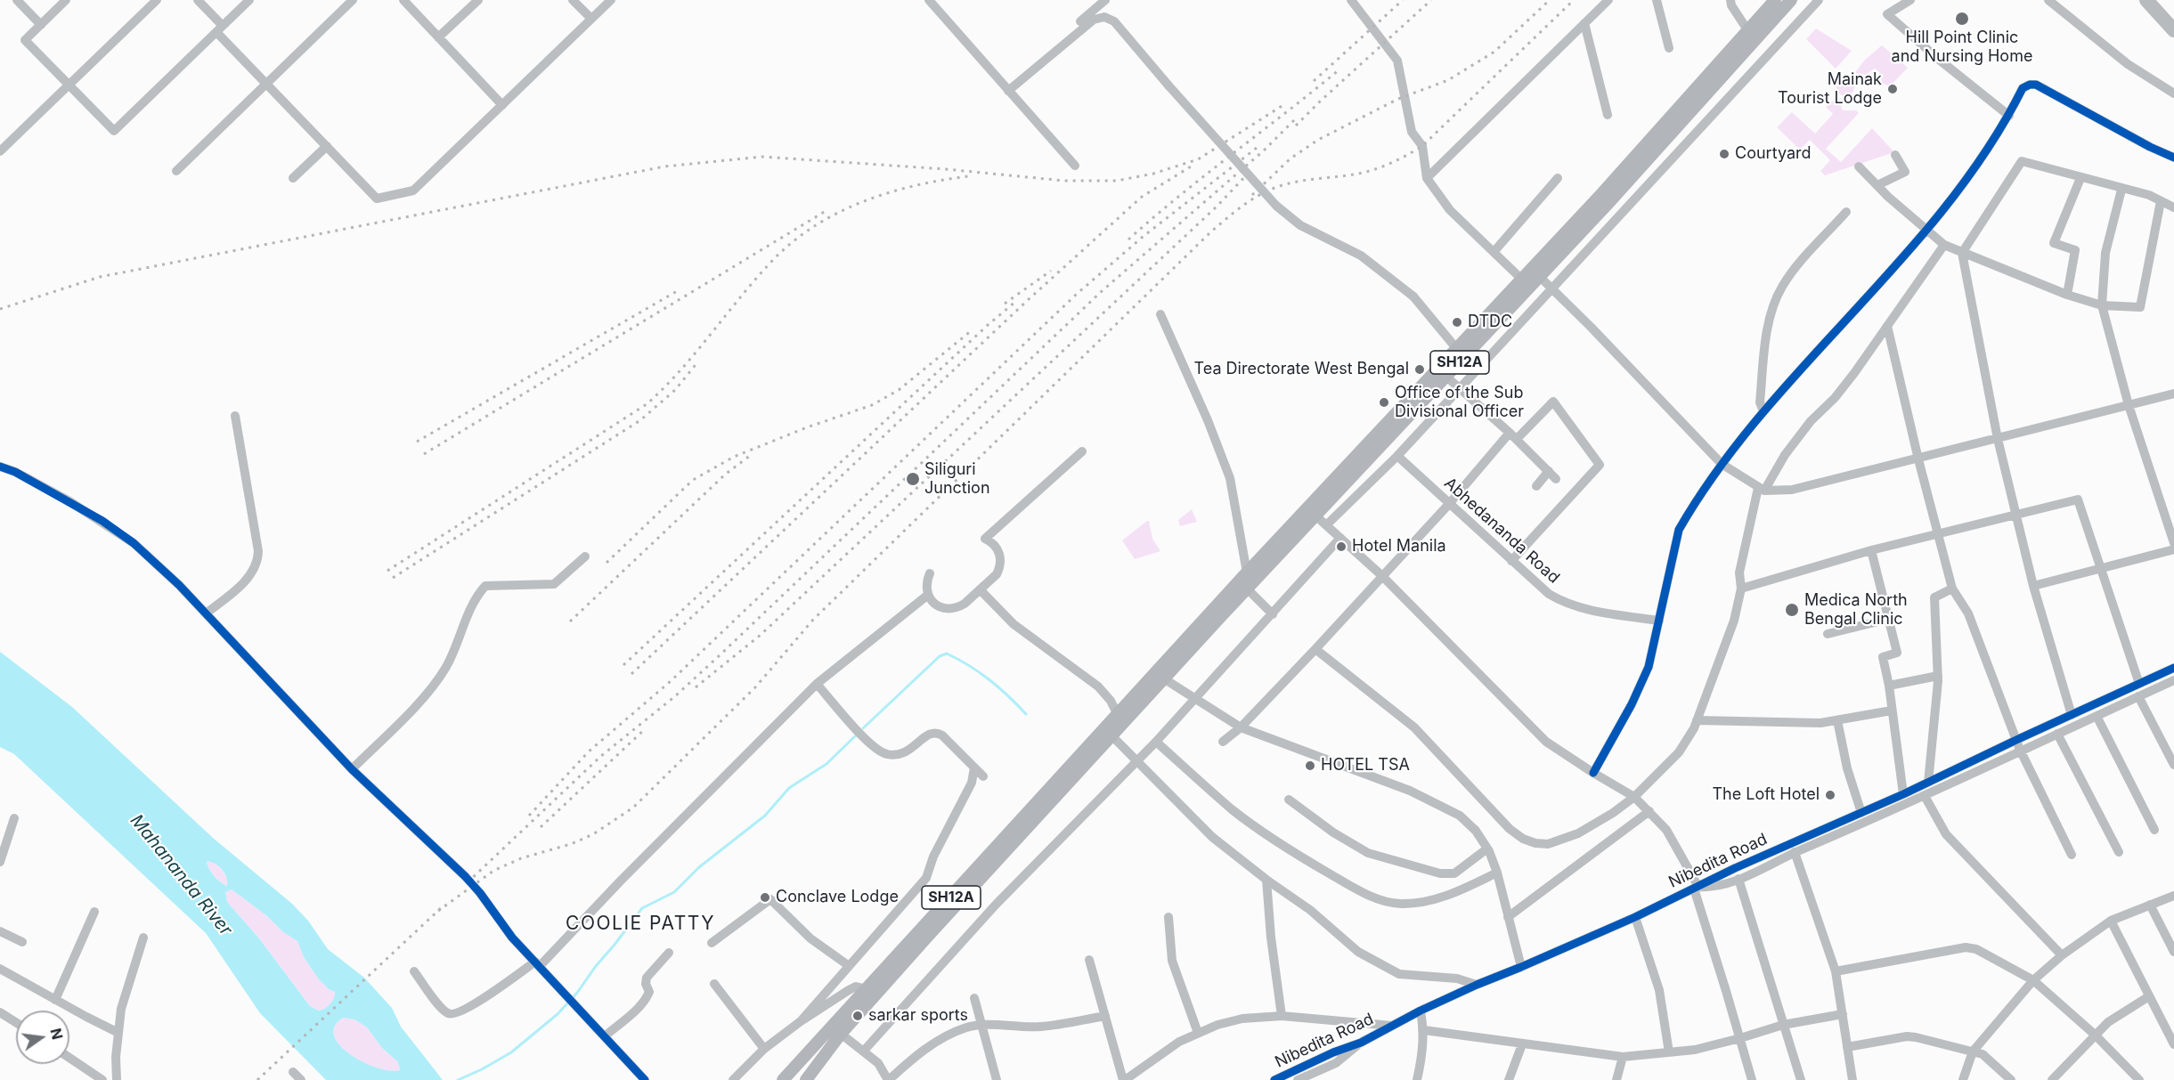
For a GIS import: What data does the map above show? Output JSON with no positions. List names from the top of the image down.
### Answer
{
  "streets": {
    "main road": ["SH12A"],
    "street": ["Abhedananda Road", "Nibedita Road"]
  },
  "districts": ["COOLIE PATTY"],
  "water": ["Mahananda River"],
  "places": [
    "Hill Point Clinic and Nursing Home",
    "Mainak Tourist Lodge",
    "Courtyard",
    "DTDC",
    "Tea Directorate West Bengal",
    "Office of the Sub Divisional Officer",
    "Siliguri Junction",
    "Hotel Manila",
    "Medica North Bengal Clinic",
    "HOTEL TSA",
    "The Loft Hotel",
    "Conclave Lodge",
    "sarkar sports"
  ],
  "north": "right"
}
